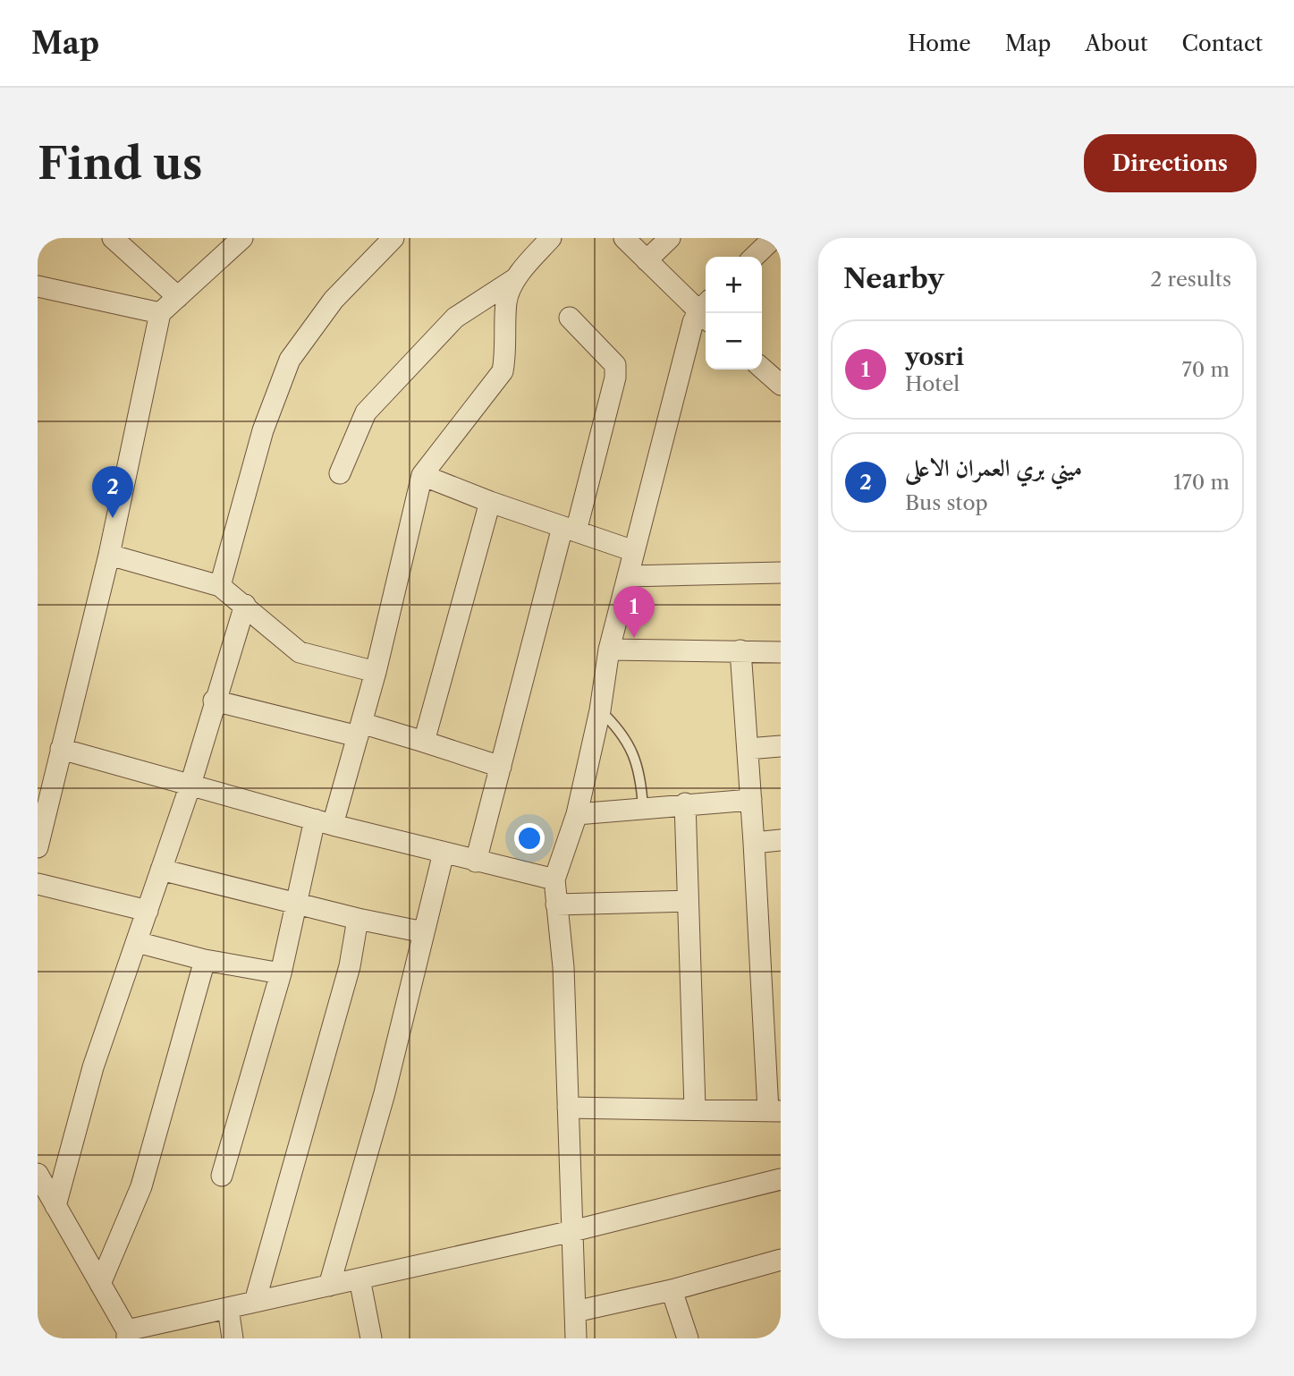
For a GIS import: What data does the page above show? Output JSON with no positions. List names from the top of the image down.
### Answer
{
  "page": {
    "header": "Map",
    "nav": [
      "Home",
      "Map",
      "About",
      "Contact"
    ],
    "buttons": "Directions",
    "title": "Find us",
    "heading": ["Nearby", "2 results"],
    "map_buttons": ["+", "−"],
    "list": [
      {
        "mark": "1",
        "name": "yosri",
        "note": "Hotel",
        "value": "70 m"
      },
      {
        "mark": "2",
        "name": "ميني بري العمران الاعلى",
        "note": "Bus stop",
        "value": "170 m"
      }
    ],
    "pins": ["2", "1"]
  }
}
